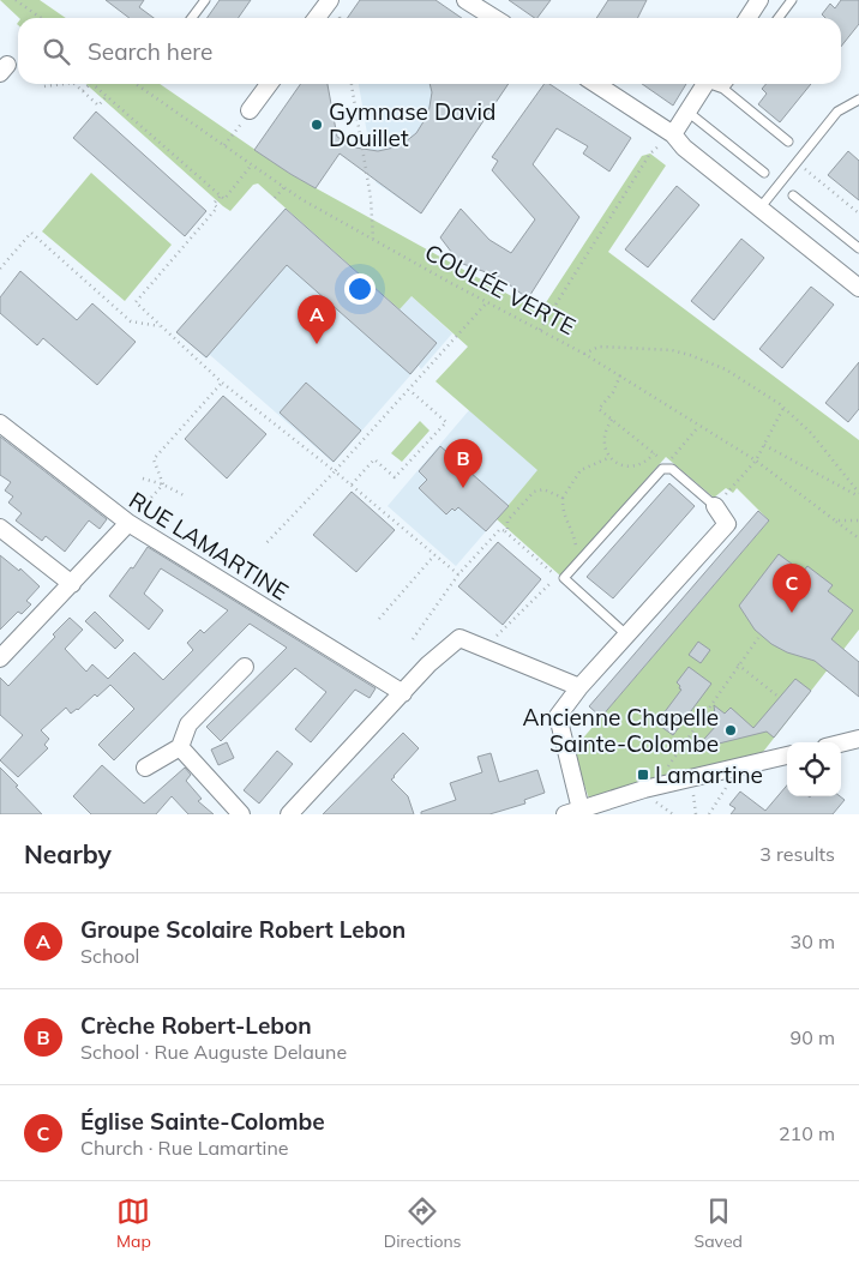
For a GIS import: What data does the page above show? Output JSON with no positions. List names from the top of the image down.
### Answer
{
  "streets": {
    "street": ["RUE LAMARTINE"],
    "path": ["COULÉE VERTE"]
  },
  "places": {
    "other": ["Gymnase David Douillet", "Ancienne Chapelle Sainte-Colombe"],
    "transit": ["Lamartine"]
  },
  "page": {
    "search": "Search here",
    "pins": ["A", "B", "C"],
    "heading": ["Nearby", "3 results"],
    "list": [
      {
        "mark": "A",
        "name": "Groupe Scolaire Robert Lebon",
        "note": "School",
        "value": "30 m"
      },
      {
        "mark": "B",
        "name": "Crèche Robert-Lebon",
        "note": "School · Rue Auguste Delaune",
        "value": "90 m"
      },
      {
        "mark": "C",
        "name": "Église Sainte-Colombe",
        "note": "Church · Rue Lamartine",
        "value": "210 m"
      }
    ],
    "nav": ["Map", "Directions", "Saved"]
  }
}
